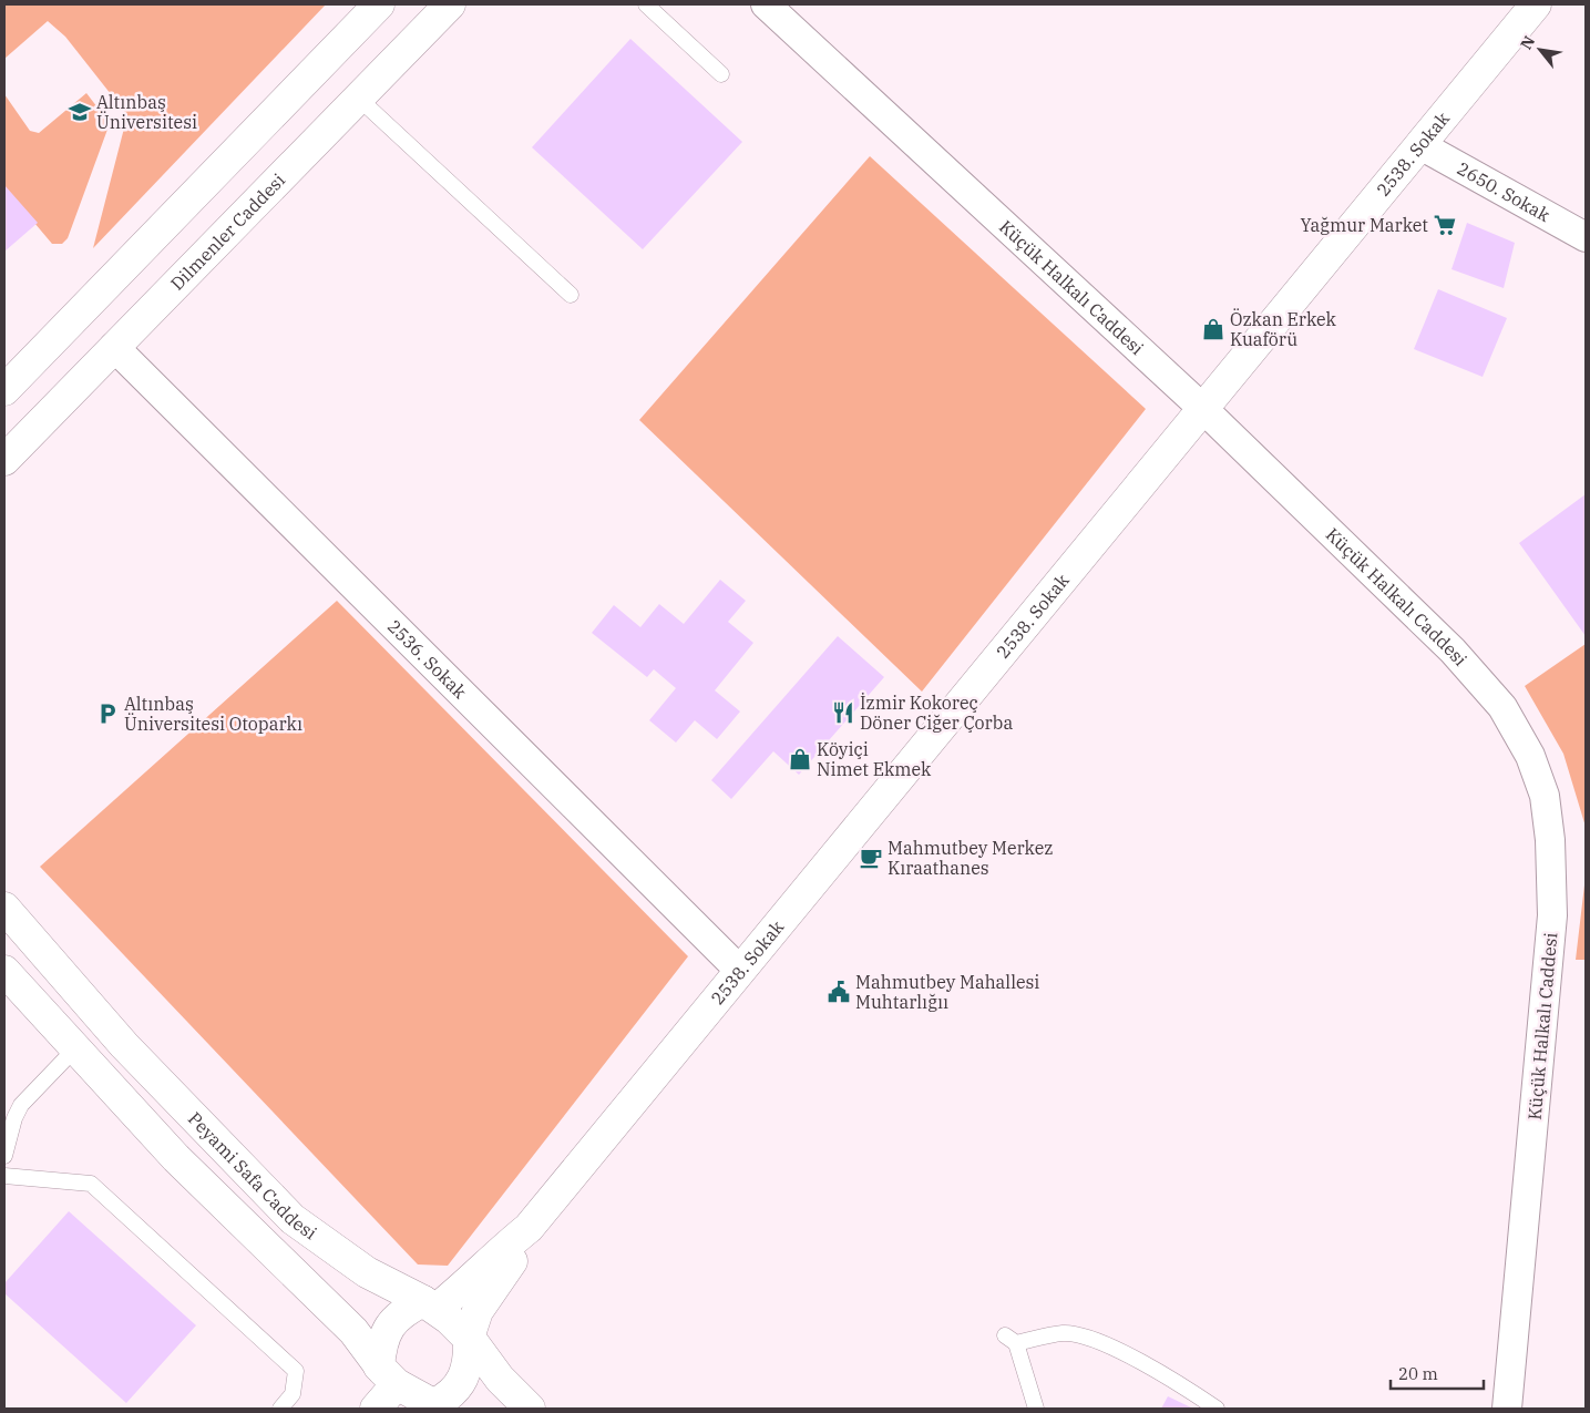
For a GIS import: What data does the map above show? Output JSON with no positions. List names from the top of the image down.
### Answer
{
  "streets": {
    "street": [
      "2538. Sokak",
      "2650. Sokak",
      "Dilmenler Caddesi",
      "Küçük Halkalı Caddesi",
      "2536. Sokak",
      "Peyami Safa Caddesi"
    ]
  },
  "crossings": [
    ["2538. Sokak", "2650. Sokak"],
    ["2538. Sokak", "Küçük Halkalı Caddesi"],
    ["2538. Sokak", "2536. Sokak"],
    ["Dilmenler Caddesi", "2536. Sokak"]
  ],
  "places": {
    "school or university": ["Altınbaş Üniversitesi"],
    "supermarket": ["Yağmur Market"],
    "shop": ["Özkan Erkek Kuaförü", "Köyiçi Nimet Ekmek"],
    "restaurant": ["İzmir Kokoreç Döner Ciğer Çorba"],
    "parking": ["Altınbaş Üniversitesi Otoparkı"],
    "cafe": ["Mahmutbey Merkez Kıraathanes"],
    "public building": ["Mahmutbey Mahallesi Muhtarlığıı"]
  },
  "scale_bar": "20 m",
  "north": "top left"
}
